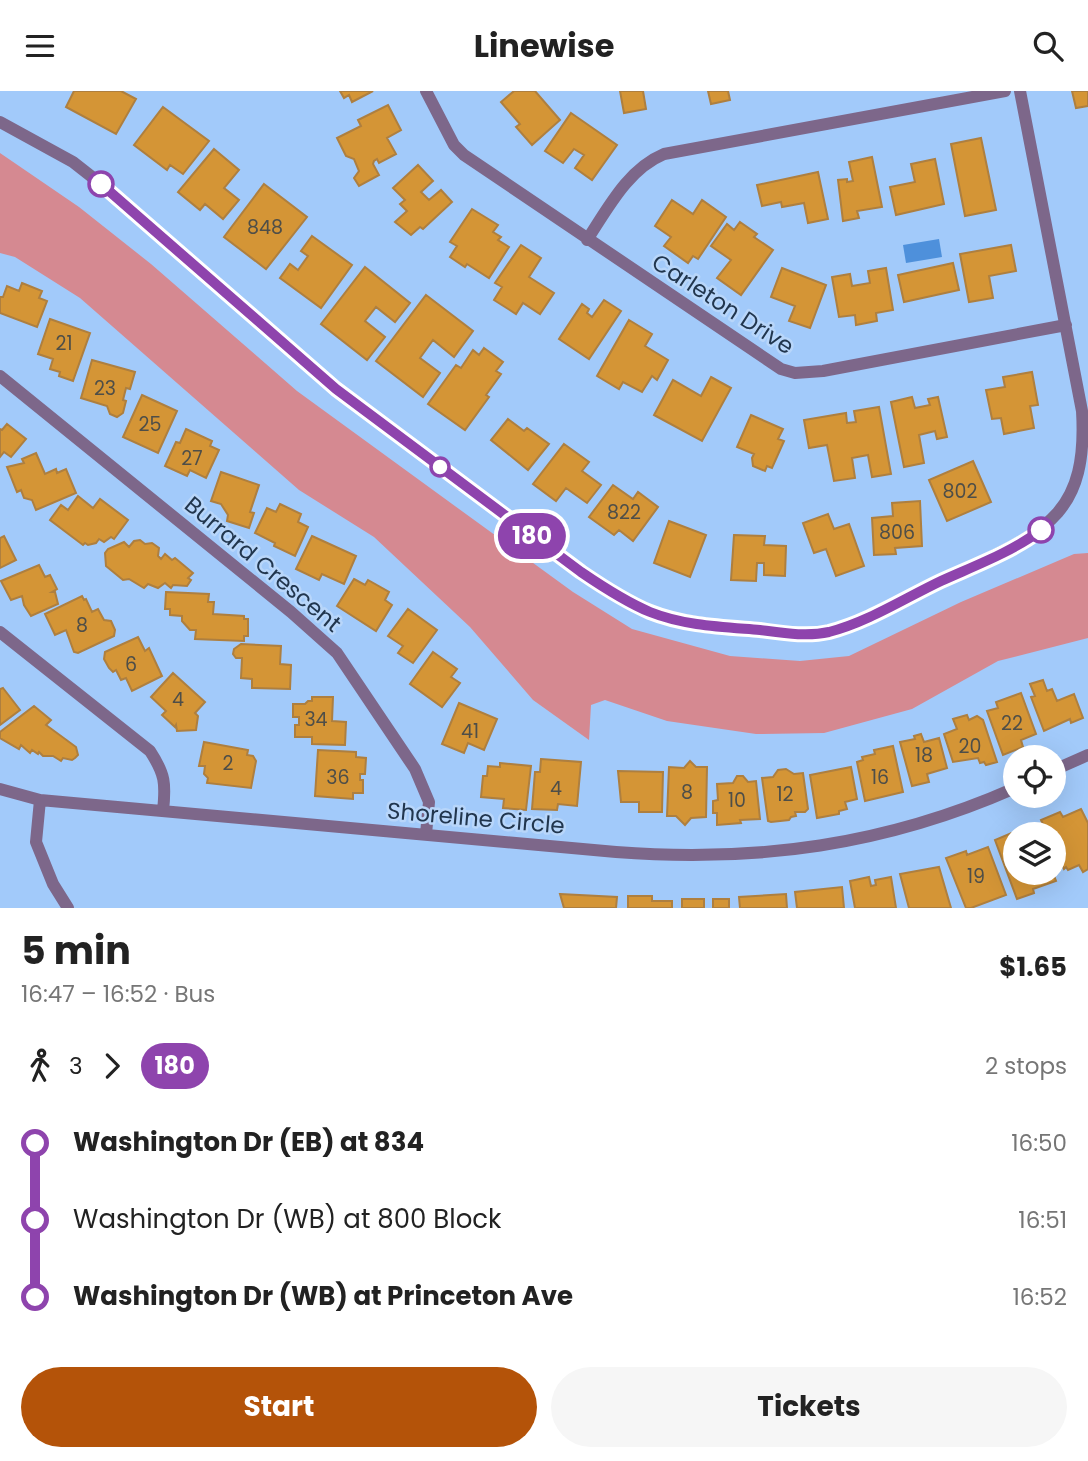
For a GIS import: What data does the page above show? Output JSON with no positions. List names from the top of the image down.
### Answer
{
  "streets": {
    "street": ["Carleton Drive", "Burrard Crescent", "Shoreline Circle"]
  },
  "crossings": [
    ["Burrard Crescent", "Shoreline Circle"]
  ],
  "lines": ["bus line 180"],
  "house_numbers": [
    "848",
    "21",
    "23",
    "25",
    "27",
    "802",
    "822",
    "806",
    "8",
    "6",
    "4",
    "34",
    "22",
    "41",
    "20",
    "18",
    "2",
    "36",
    "16",
    "4",
    "8",
    "12",
    "10",
    "19"
  ],
  "page": {
    "header": "Linewise",
    "on_map": "180",
    "heading": ["5 min", "16:47 – 16:52 · Bus", "$1.65"],
    "legs": ["3", "180", "2 stops"],
    "list": [
      {
        "name": "Washington Dr (EB) at 834",
        "value": "16:50"
      },
      {
        "name": "Washington Dr (WB) at 800 Block",
        "value": "16:51"
      },
      {
        "name": "Washington Dr (WB) at Princeton Ave",
        "value": "16:52"
      }
    ],
    "buttons": ["Start", "Tickets"]
  }
}
